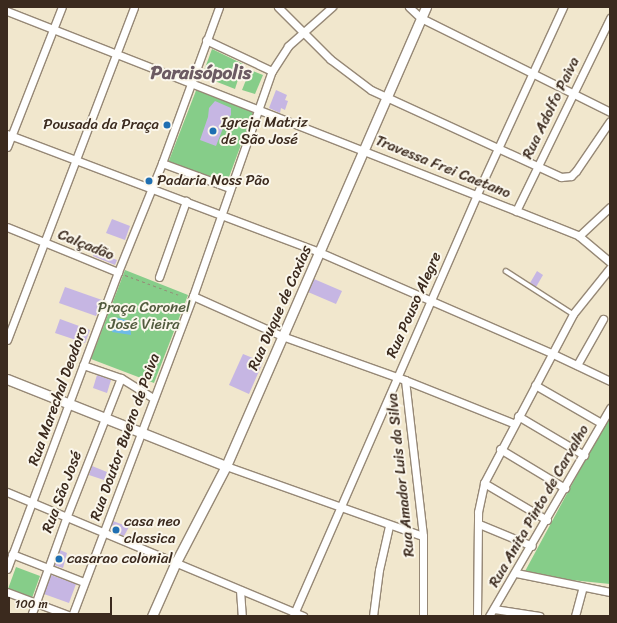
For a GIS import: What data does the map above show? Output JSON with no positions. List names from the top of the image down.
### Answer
{
  "streets": {
    "street": [
      "Rua Adolfo Paiva",
      "Travessa Frei Caetano",
      "Calçadão",
      "Rua Pouso Alegre",
      "Rua Duque de Caxias",
      "Rua Marechal Deodoro",
      "Rua Doutor Bueno de Paiva",
      "Rua Amador Luis da Silva",
      "Rua São José",
      "Rua Anita Pinto de Carvalho"
    ]
  },
  "crossings": [
    ["Rua Adolfo Paiva", "Travessa Frei Caetano"],
    ["Travessa Frei Caetano", "Rua Pouso Alegre"],
    ["Travessa Frei Caetano", "Rua Duque de Caxias"],
    ["Travessa Frei Caetano", "Rua Marechal Deodoro"],
    ["Travessa Frei Caetano", "Rua Doutor Bueno de Paiva"],
    ["Calçadão", "Rua Marechal Deodoro"]
  ],
  "districts": ["Paraisópolis"],
  "parks": ["Praça Coronel José Vieira"],
  "places": [
    "Pousada da Praça",
    "Igreja Matriz de São José",
    "Padaria Noss Pão",
    "casa neo classica",
    "casarao colonial"
  ],
  "scale_bar": "100 m"
}
